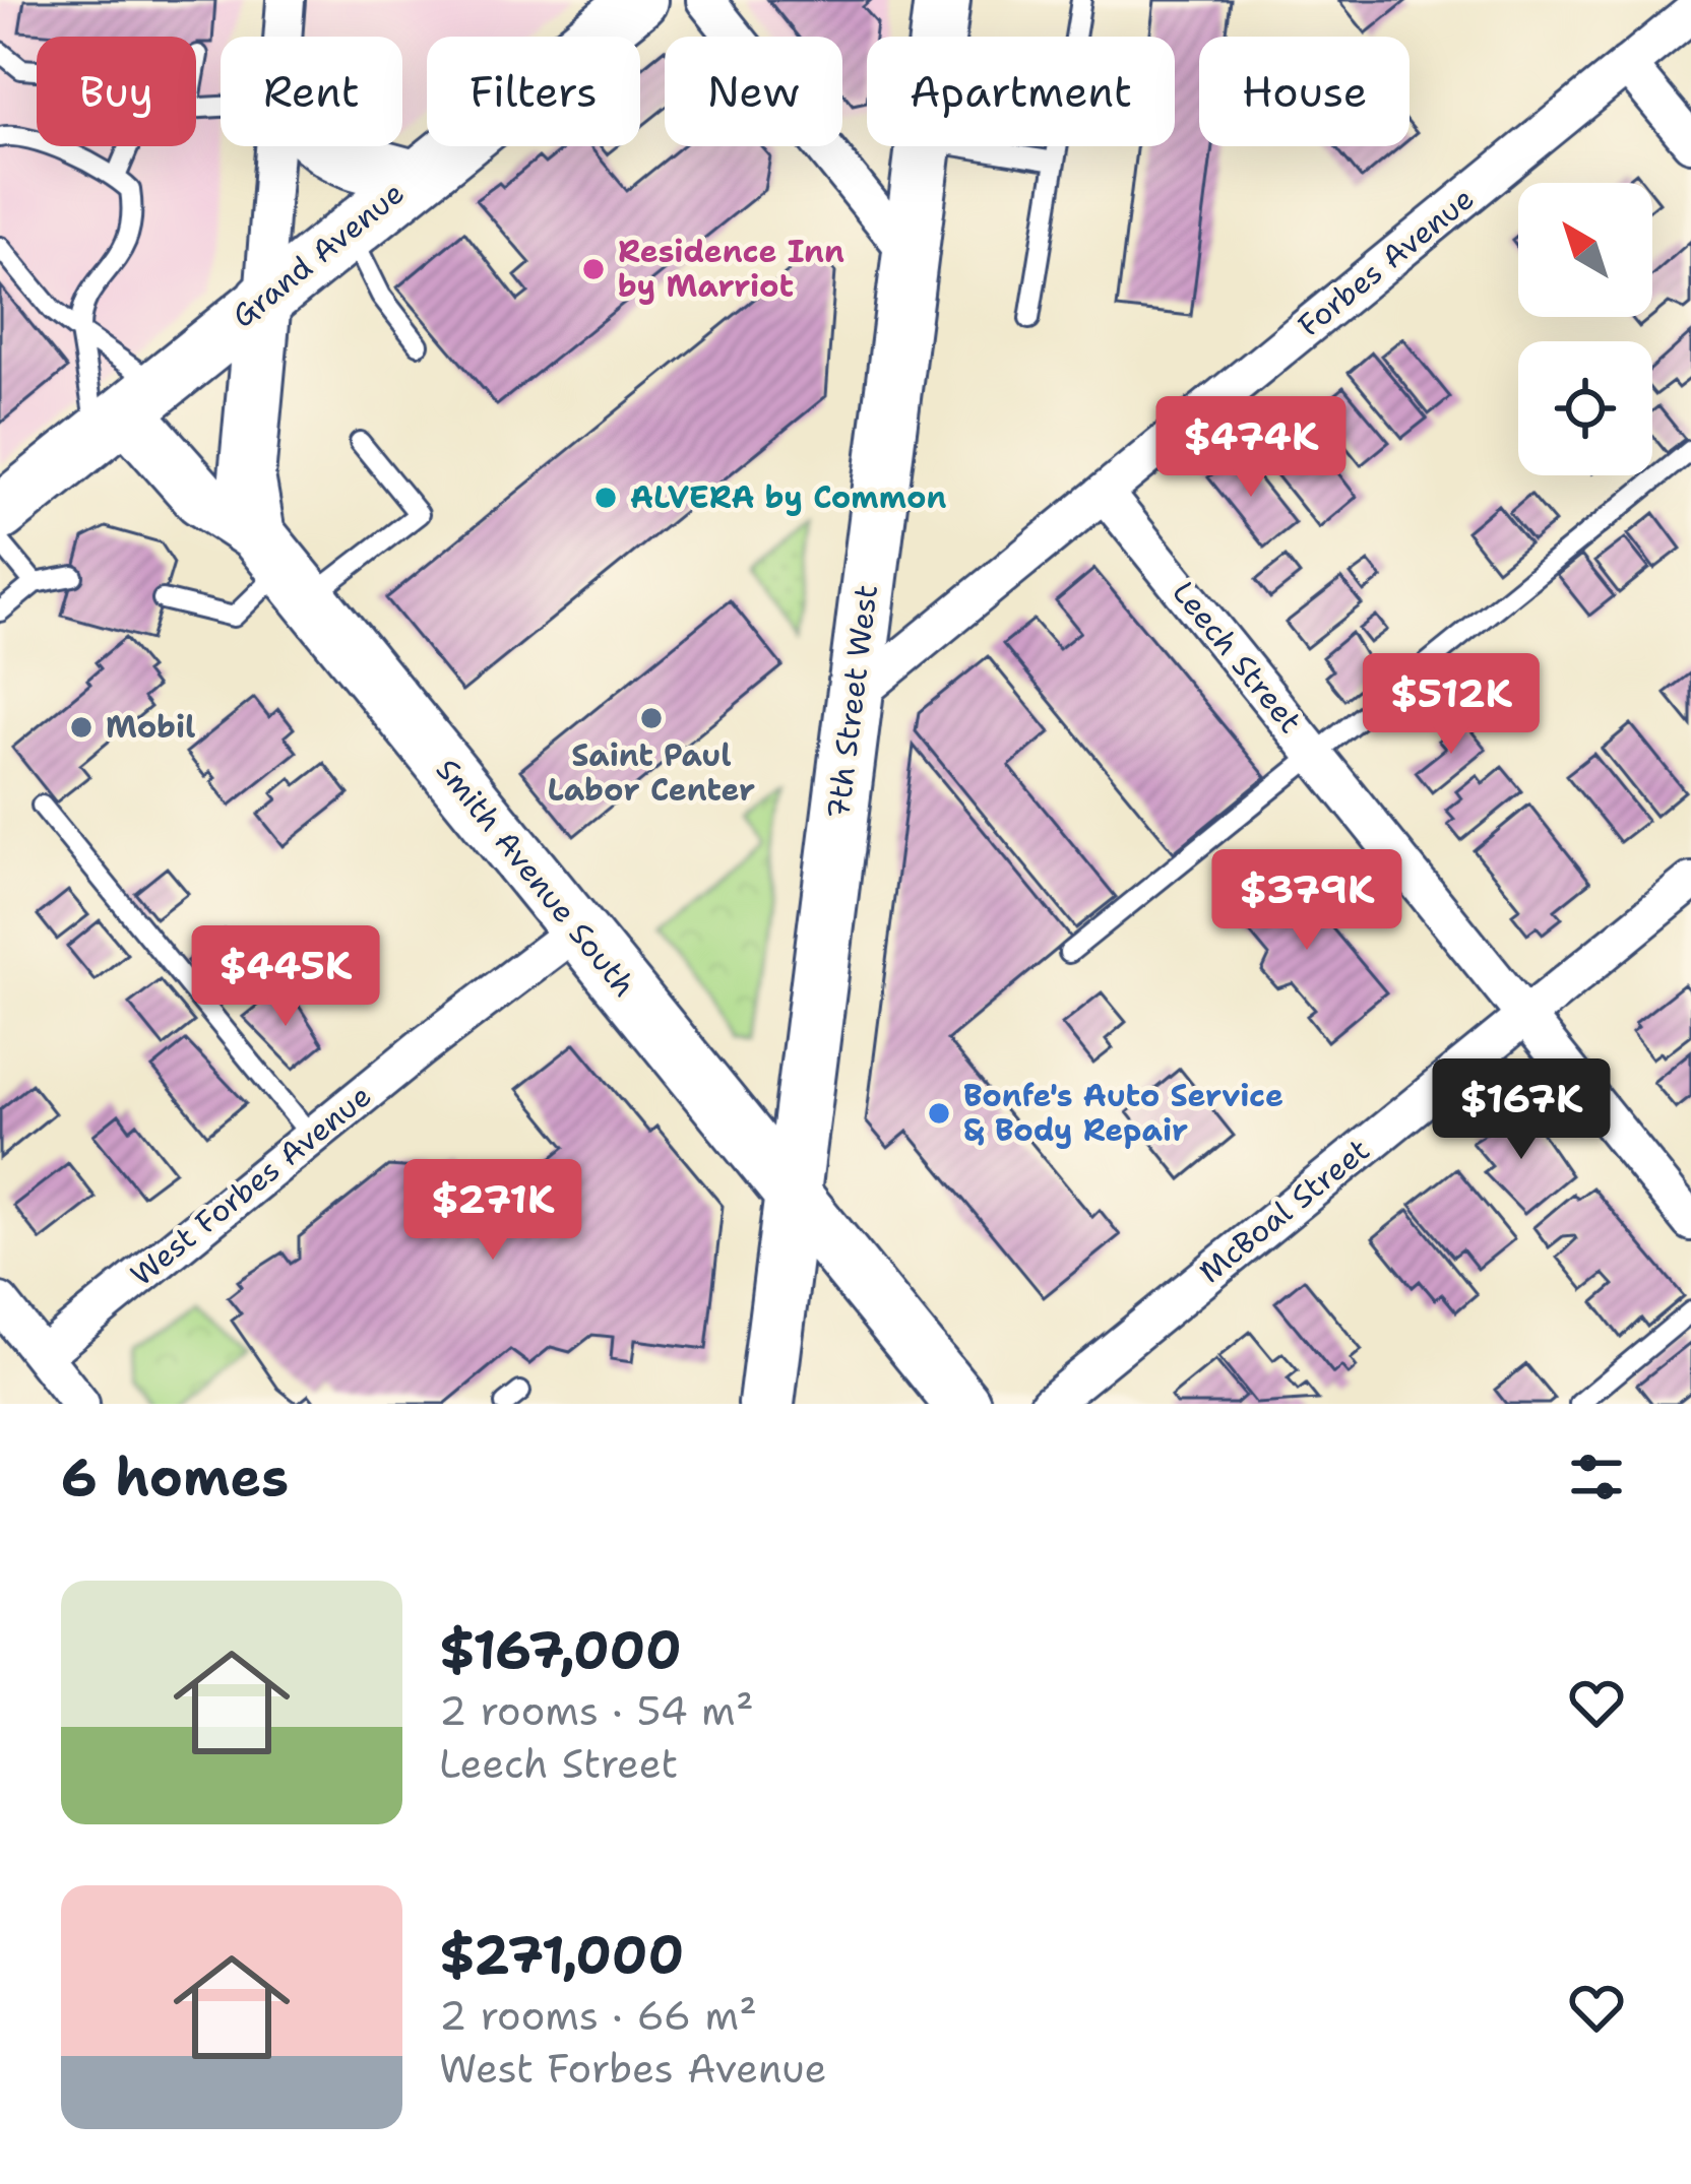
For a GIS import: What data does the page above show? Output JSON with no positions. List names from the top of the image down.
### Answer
{
  "streets": {
    "main road": ["Grand Avenue", "7th Street West", "Smith Avenue South"],
    "street": [
      "Forbes Avenue",
      "Leech Street",
      "West Forbes Avenue",
      "McBoal Street"
    ]
  },
  "crossings": [
    ["Grand Avenue", "Smith Avenue South"],
    ["Forbes Avenue", "Leech Street"],
    ["Forbes Avenue", "7th Street West"],
    ["Leech Street", "McBoal Street"],
    ["7th Street West", "Smith Avenue South"],
    ["Smith Avenue South", "West Forbes Avenue"]
  ],
  "places": [
    "Residence Inn by Marriot",
    "ALVERA by Common",
    "Saint Paul Labor Center",
    "Mobil",
    "Bonfe's Auto Service & Body Repair"
  ],
  "north": "top left",
  "page": {
    "chip": [
      "Buy",
      "Rent",
      "Filters",
      "New",
      "Apartment",
      "House"
    ],
    "price": [
      "$474K",
      "$512K",
      "$379K",
      "$445K",
      "$167K",
      "$271K"
    ],
    "heading": "6 homes",
    "list": [
      {
        "name": "$167,000",
        "note": "2 rooms · 54 m² · Leech Street"
      },
      {
        "name": "$271,000",
        "note": "2 rooms · 66 m² · West Forbes Avenue"
      }
    ]
  }
}
